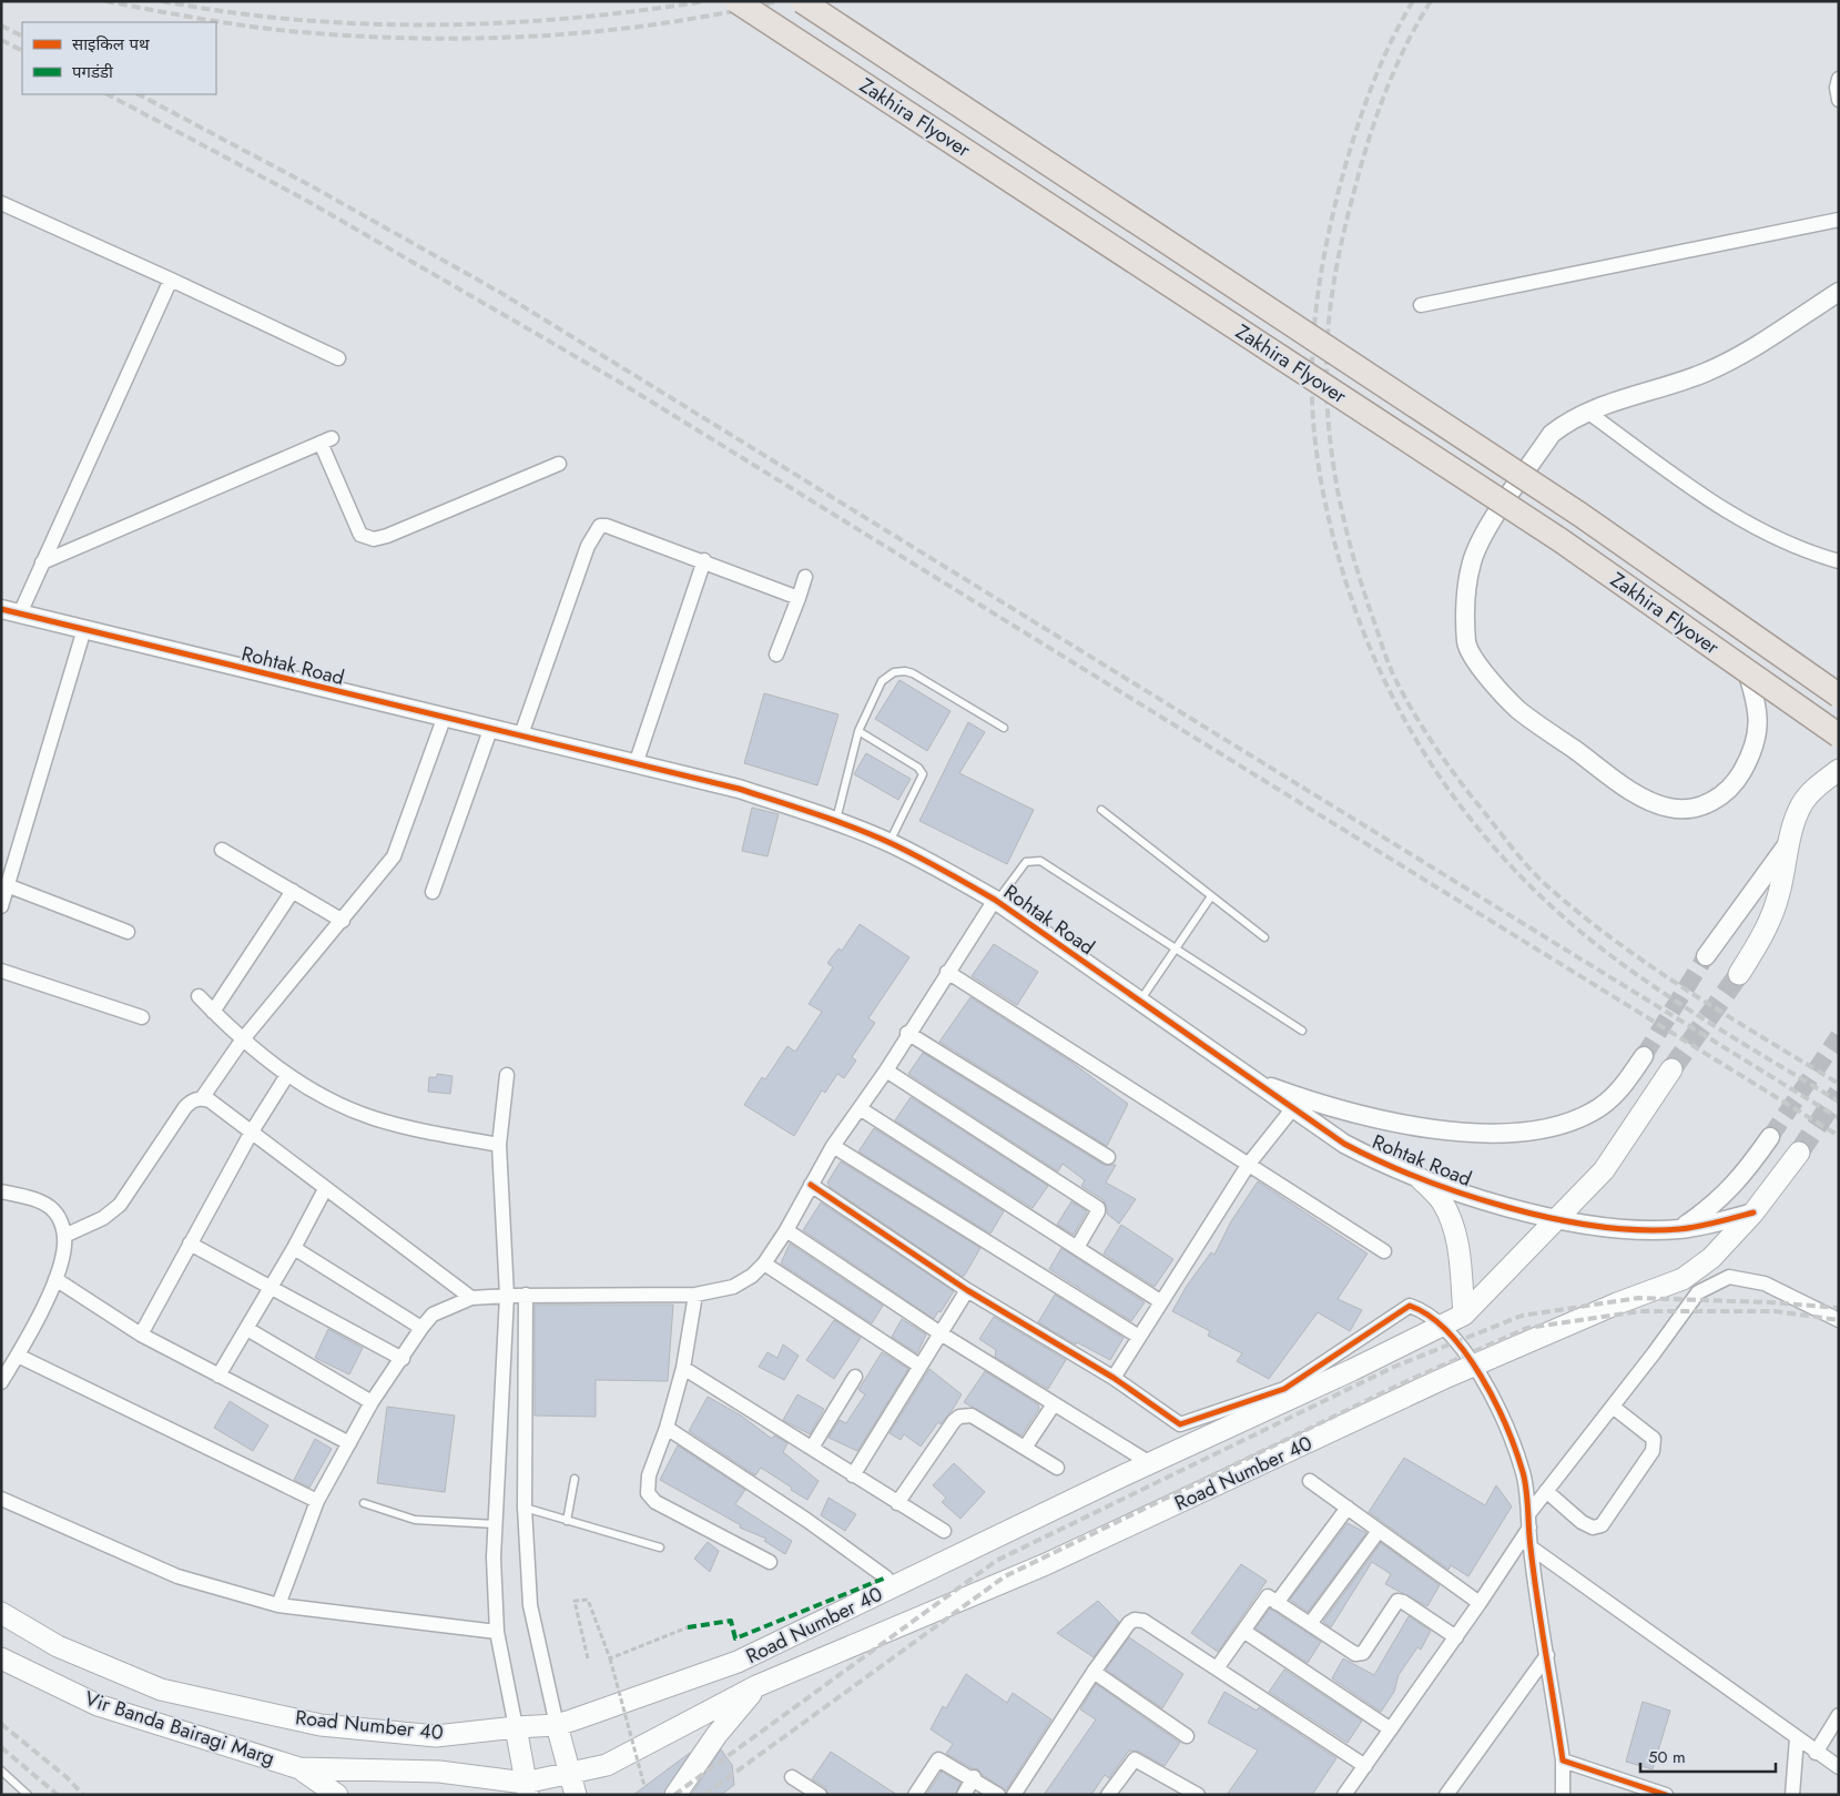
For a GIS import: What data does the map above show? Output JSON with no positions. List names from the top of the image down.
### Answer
{
  "streets": {
    "main road": ["Zakhira Flyover", "Road Number 40", "Vir Banda Bairagi Marg"],
    "street": ["Rohtak Road"]
  },
  "crossings": [
    ["Rohtak Road", "Road Number 40"],
    ["Road Number 40", "Vir Banda Bairagi Marg"]
  ],
  "legend": ["साइकिल पथ", "पगडंडी"],
  "scale_bar": "50 m"
}
